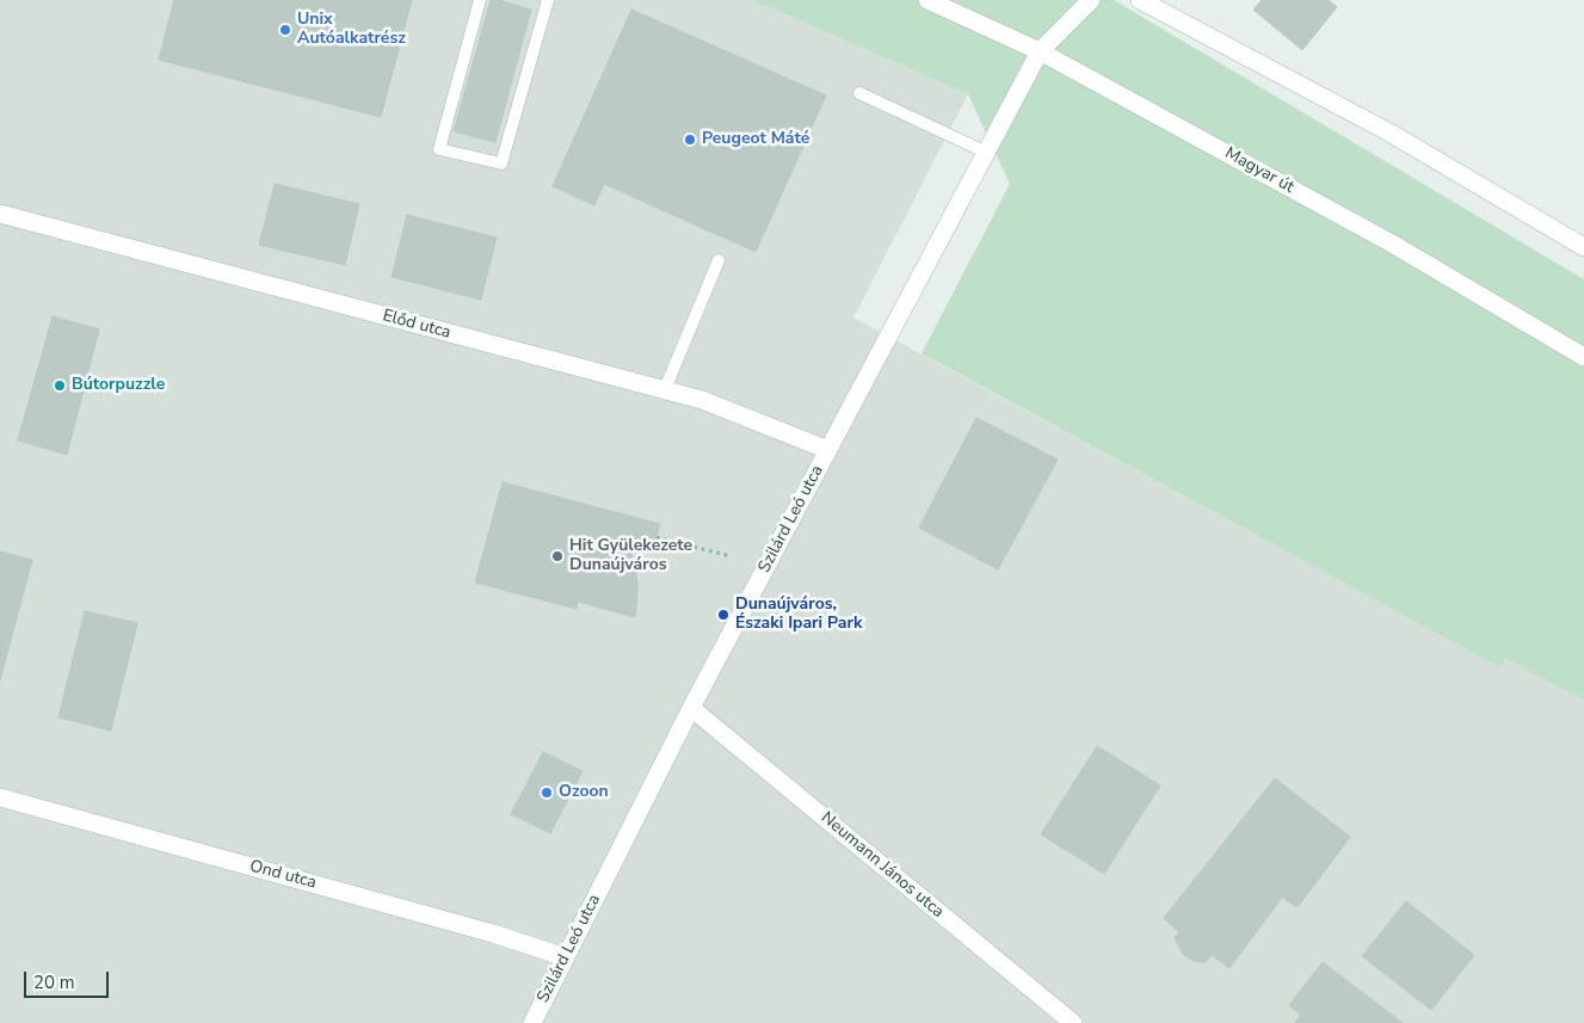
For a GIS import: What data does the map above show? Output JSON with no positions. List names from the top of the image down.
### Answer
{
  "streets": {
    "street": [
      "Magyar út",
      "Előd utca",
      "Szilárd Leó utca",
      "Neumann János utca",
      "Ond utca"
    ]
  },
  "crossings": [
    ["Magyar út", "Szilárd Leó utca"],
    ["Előd utca", "Szilárd Leó utca"],
    ["Szilárd Leó utca", "Neumann János utca"],
    ["Szilárd Leó utca", "Ond utca"]
  ],
  "places": [
    "Unix Autóalkatrész",
    "Peugeot Máté",
    "Bútorpuzzle",
    "Hit Gyülekezete Dunaújváros",
    "Dunaújváros, Északi Ipari Park",
    "Ozoon"
  ],
  "scale_bar": "20 m"
}
